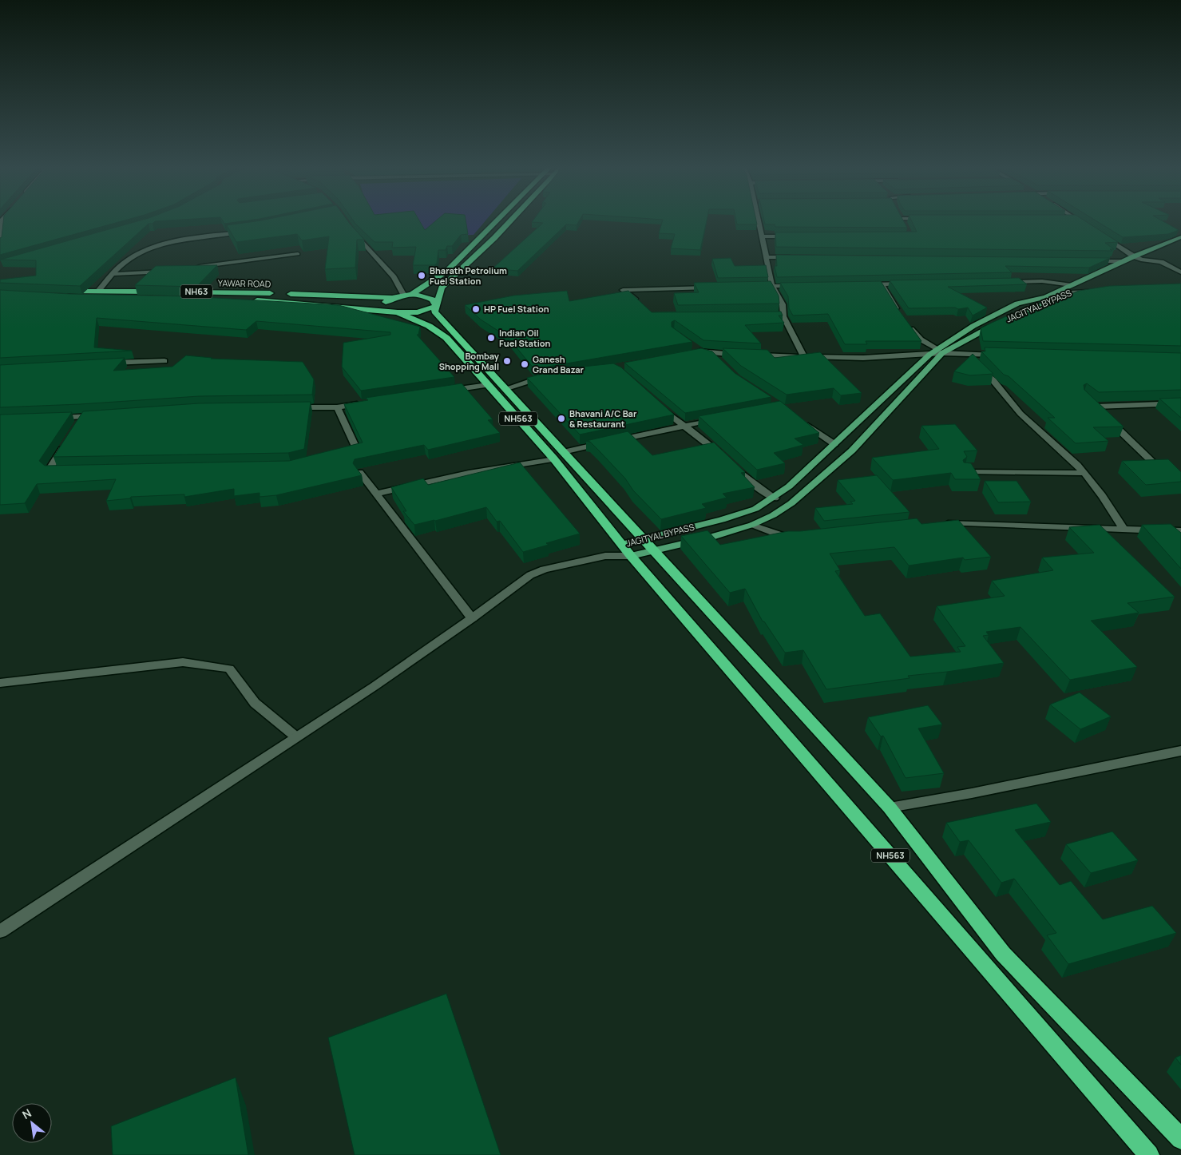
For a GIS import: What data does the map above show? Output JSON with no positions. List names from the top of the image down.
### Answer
{
  "streets": {
    "highway": ["YAWAR ROAD", "NH63", "NH563"],
    "main road": ["JAGITYAL BYPASS"]
  },
  "crossings": [
    ["YAWAR ROAD", "NH63"],
    ["YAWAR ROAD", "NH563"],
    ["NH63", "NH563"],
    ["JAGITYAL BYPASS", "NH563"]
  ],
  "places": [
    "Bharath Petrolium Fuel Station",
    "HP Fuel Station",
    "Indian Oil Fuel Station",
    "Bombay Shopping Mall",
    "Ganesh Grand Bazar",
    "Bhavani A/C Bar & Restaurant"
  ],
  "north": "top left"
}
